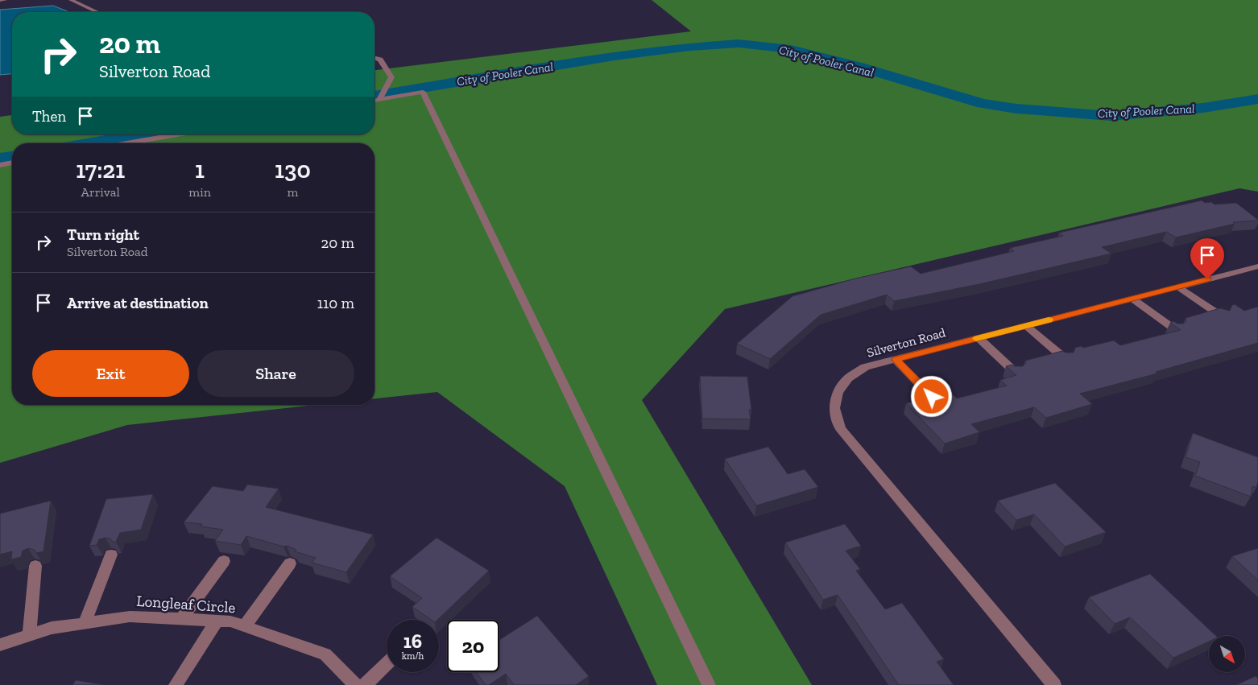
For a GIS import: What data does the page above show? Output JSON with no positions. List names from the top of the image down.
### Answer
{
  "streets": {
    "street": ["Silverton Road", "Longleaf Circle"]
  },
  "water": ["City of Pooler Canal"],
  "north": "bottom right",
  "page": {
    "turn": ["20 m", "Silverton Road"],
    "then": "Then",
    "eta": [
      "17:21",
      "Arrival",
      "1",
      "min",
      "130",
      "m"
    ],
    "list": [
      {
        "name": "Turn right",
        "note": "Silverton Road",
        "value": "20 m"
      },
      {
        "name": "Arrive at destination",
        "value": "110 m"
      }
    ],
    "buttons": ["Exit", "Share"],
    "speed": "16 km/h",
    "limit": "20"
  }
}
